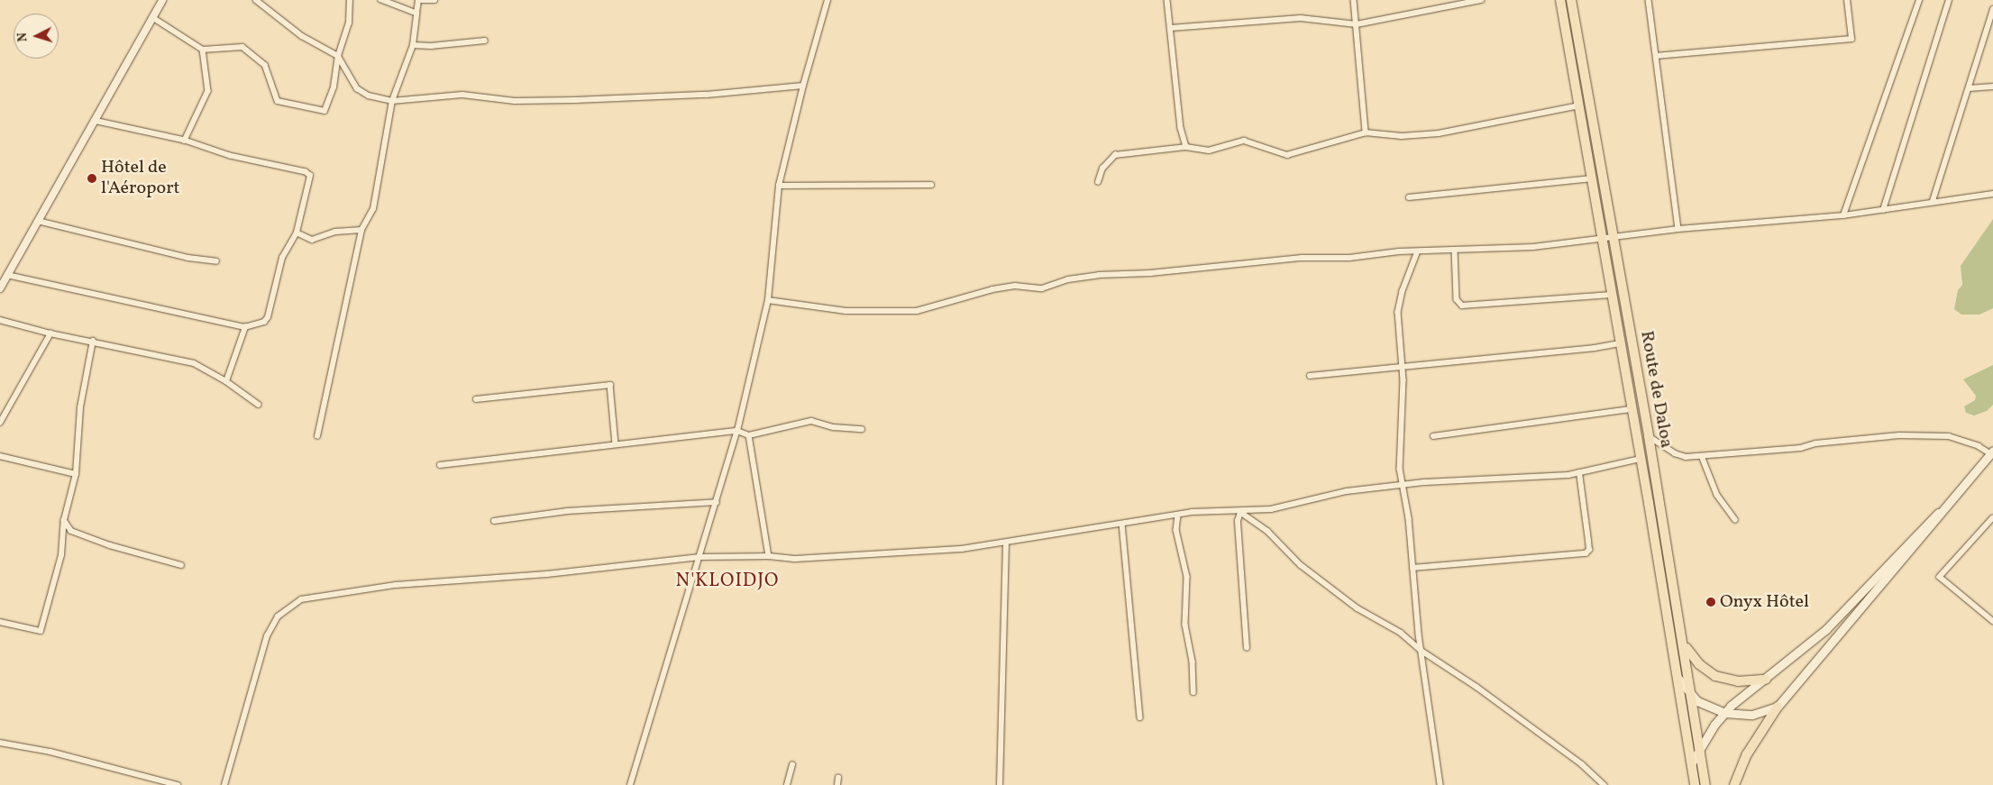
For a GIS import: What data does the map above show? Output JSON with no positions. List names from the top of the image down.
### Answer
{
  "streets": {
    "highway": ["Route de Daloa"]
  },
  "districts": ["N'KLOIDJO"],
  "places": ["Hôtel de l'Aéroport", "Onyx Hôtel"],
  "north": "left"
}
